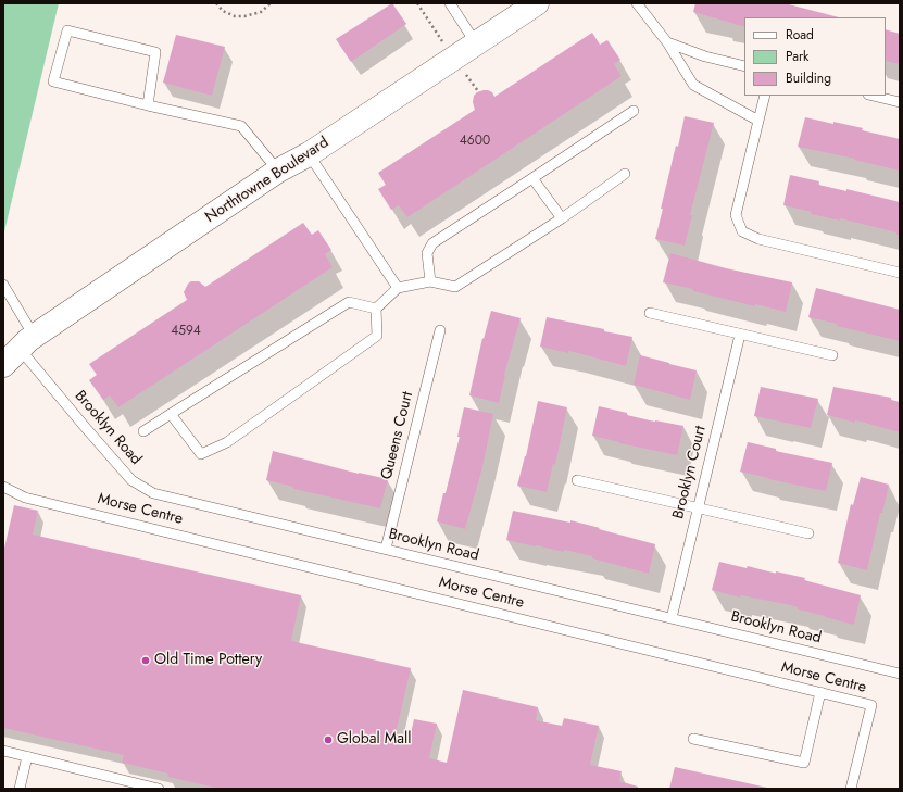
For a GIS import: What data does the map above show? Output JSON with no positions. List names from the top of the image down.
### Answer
{
  "streets": {
    "street": ["Northtowne Boulevard"],
    "lane": [
      "Brooklyn Road",
      "Queens Court",
      "Brooklyn Court",
      "Morse Centre"
    ]
  },
  "crossings": [
    ["Northtowne Boulevard", "Brooklyn Road"],
    ["Brooklyn Road", "Queens Court"],
    ["Brooklyn Road", "Brooklyn Court"]
  ],
  "places": ["Old Time Pottery", "Global Mall"],
  "house_numbers": ["4600", "4594"],
  "legend": ["Road", "Park", "Building"]
}
